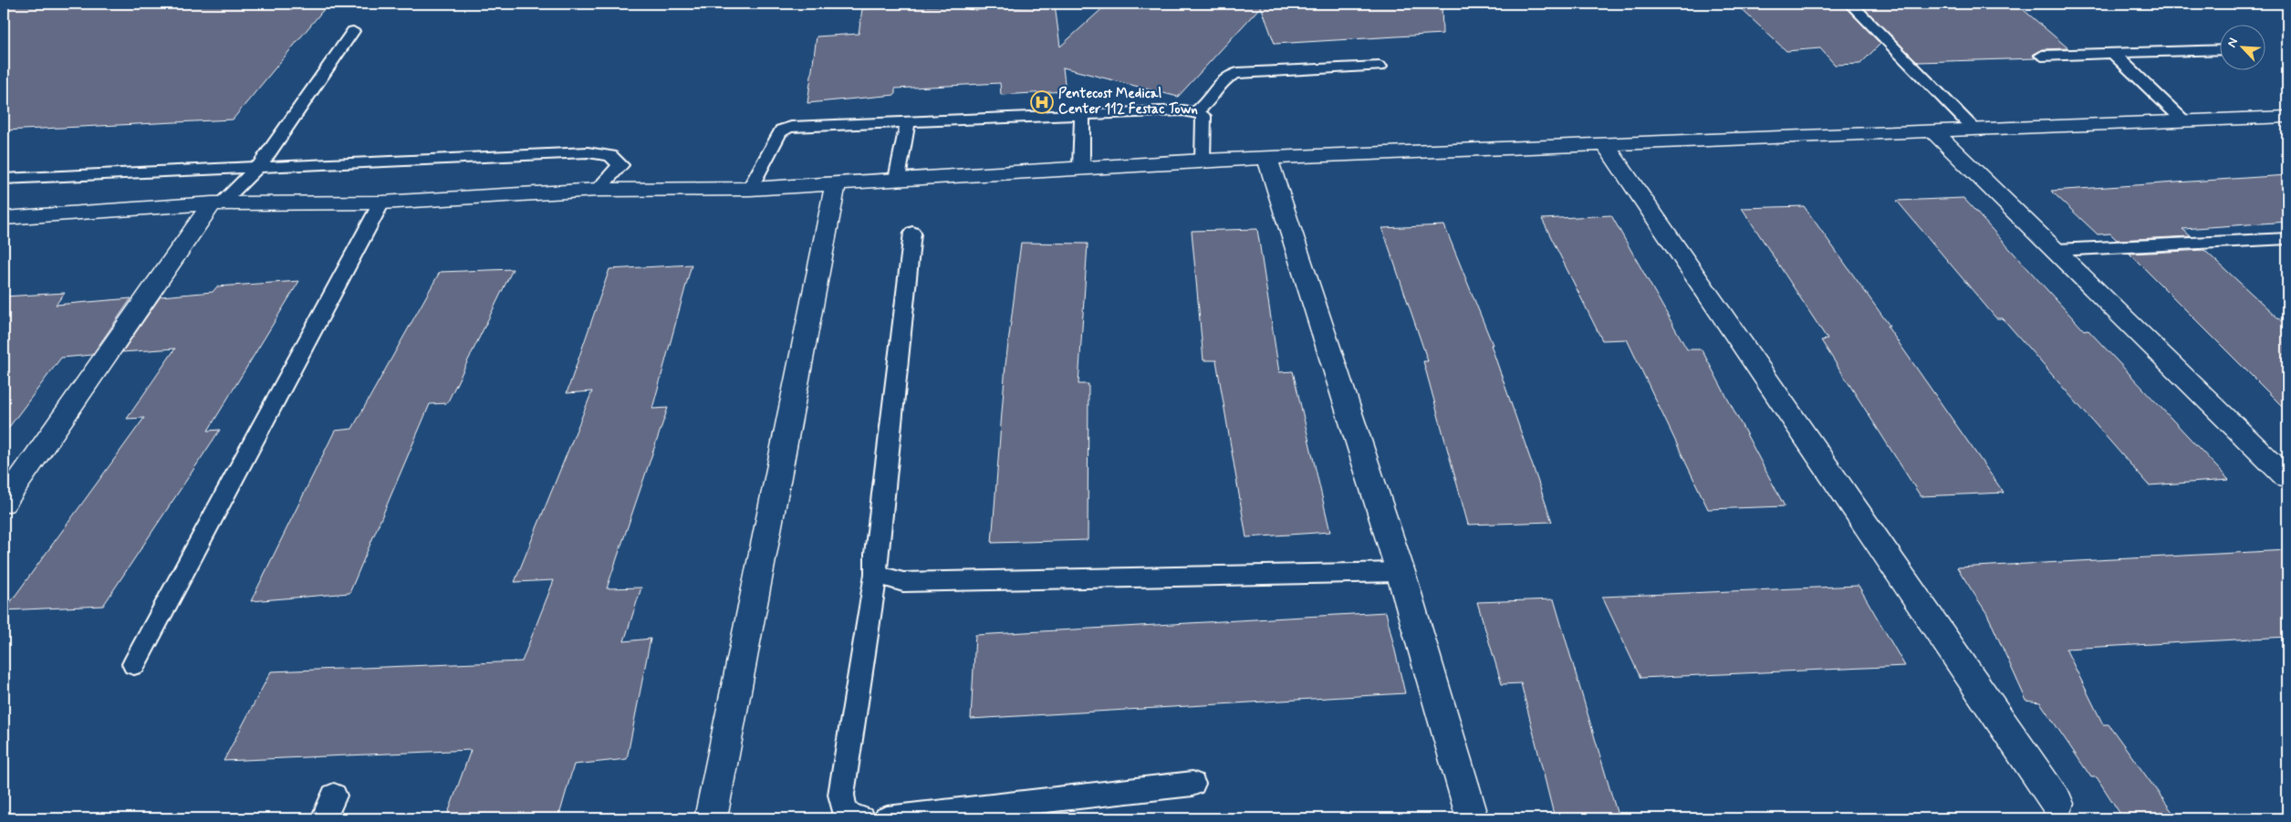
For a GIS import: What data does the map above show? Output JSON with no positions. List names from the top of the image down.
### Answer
{
  "places": {
    "hospital": ["Pentecost Medical Center 112 Festac Town"]
  },
  "north": "top left"
}
